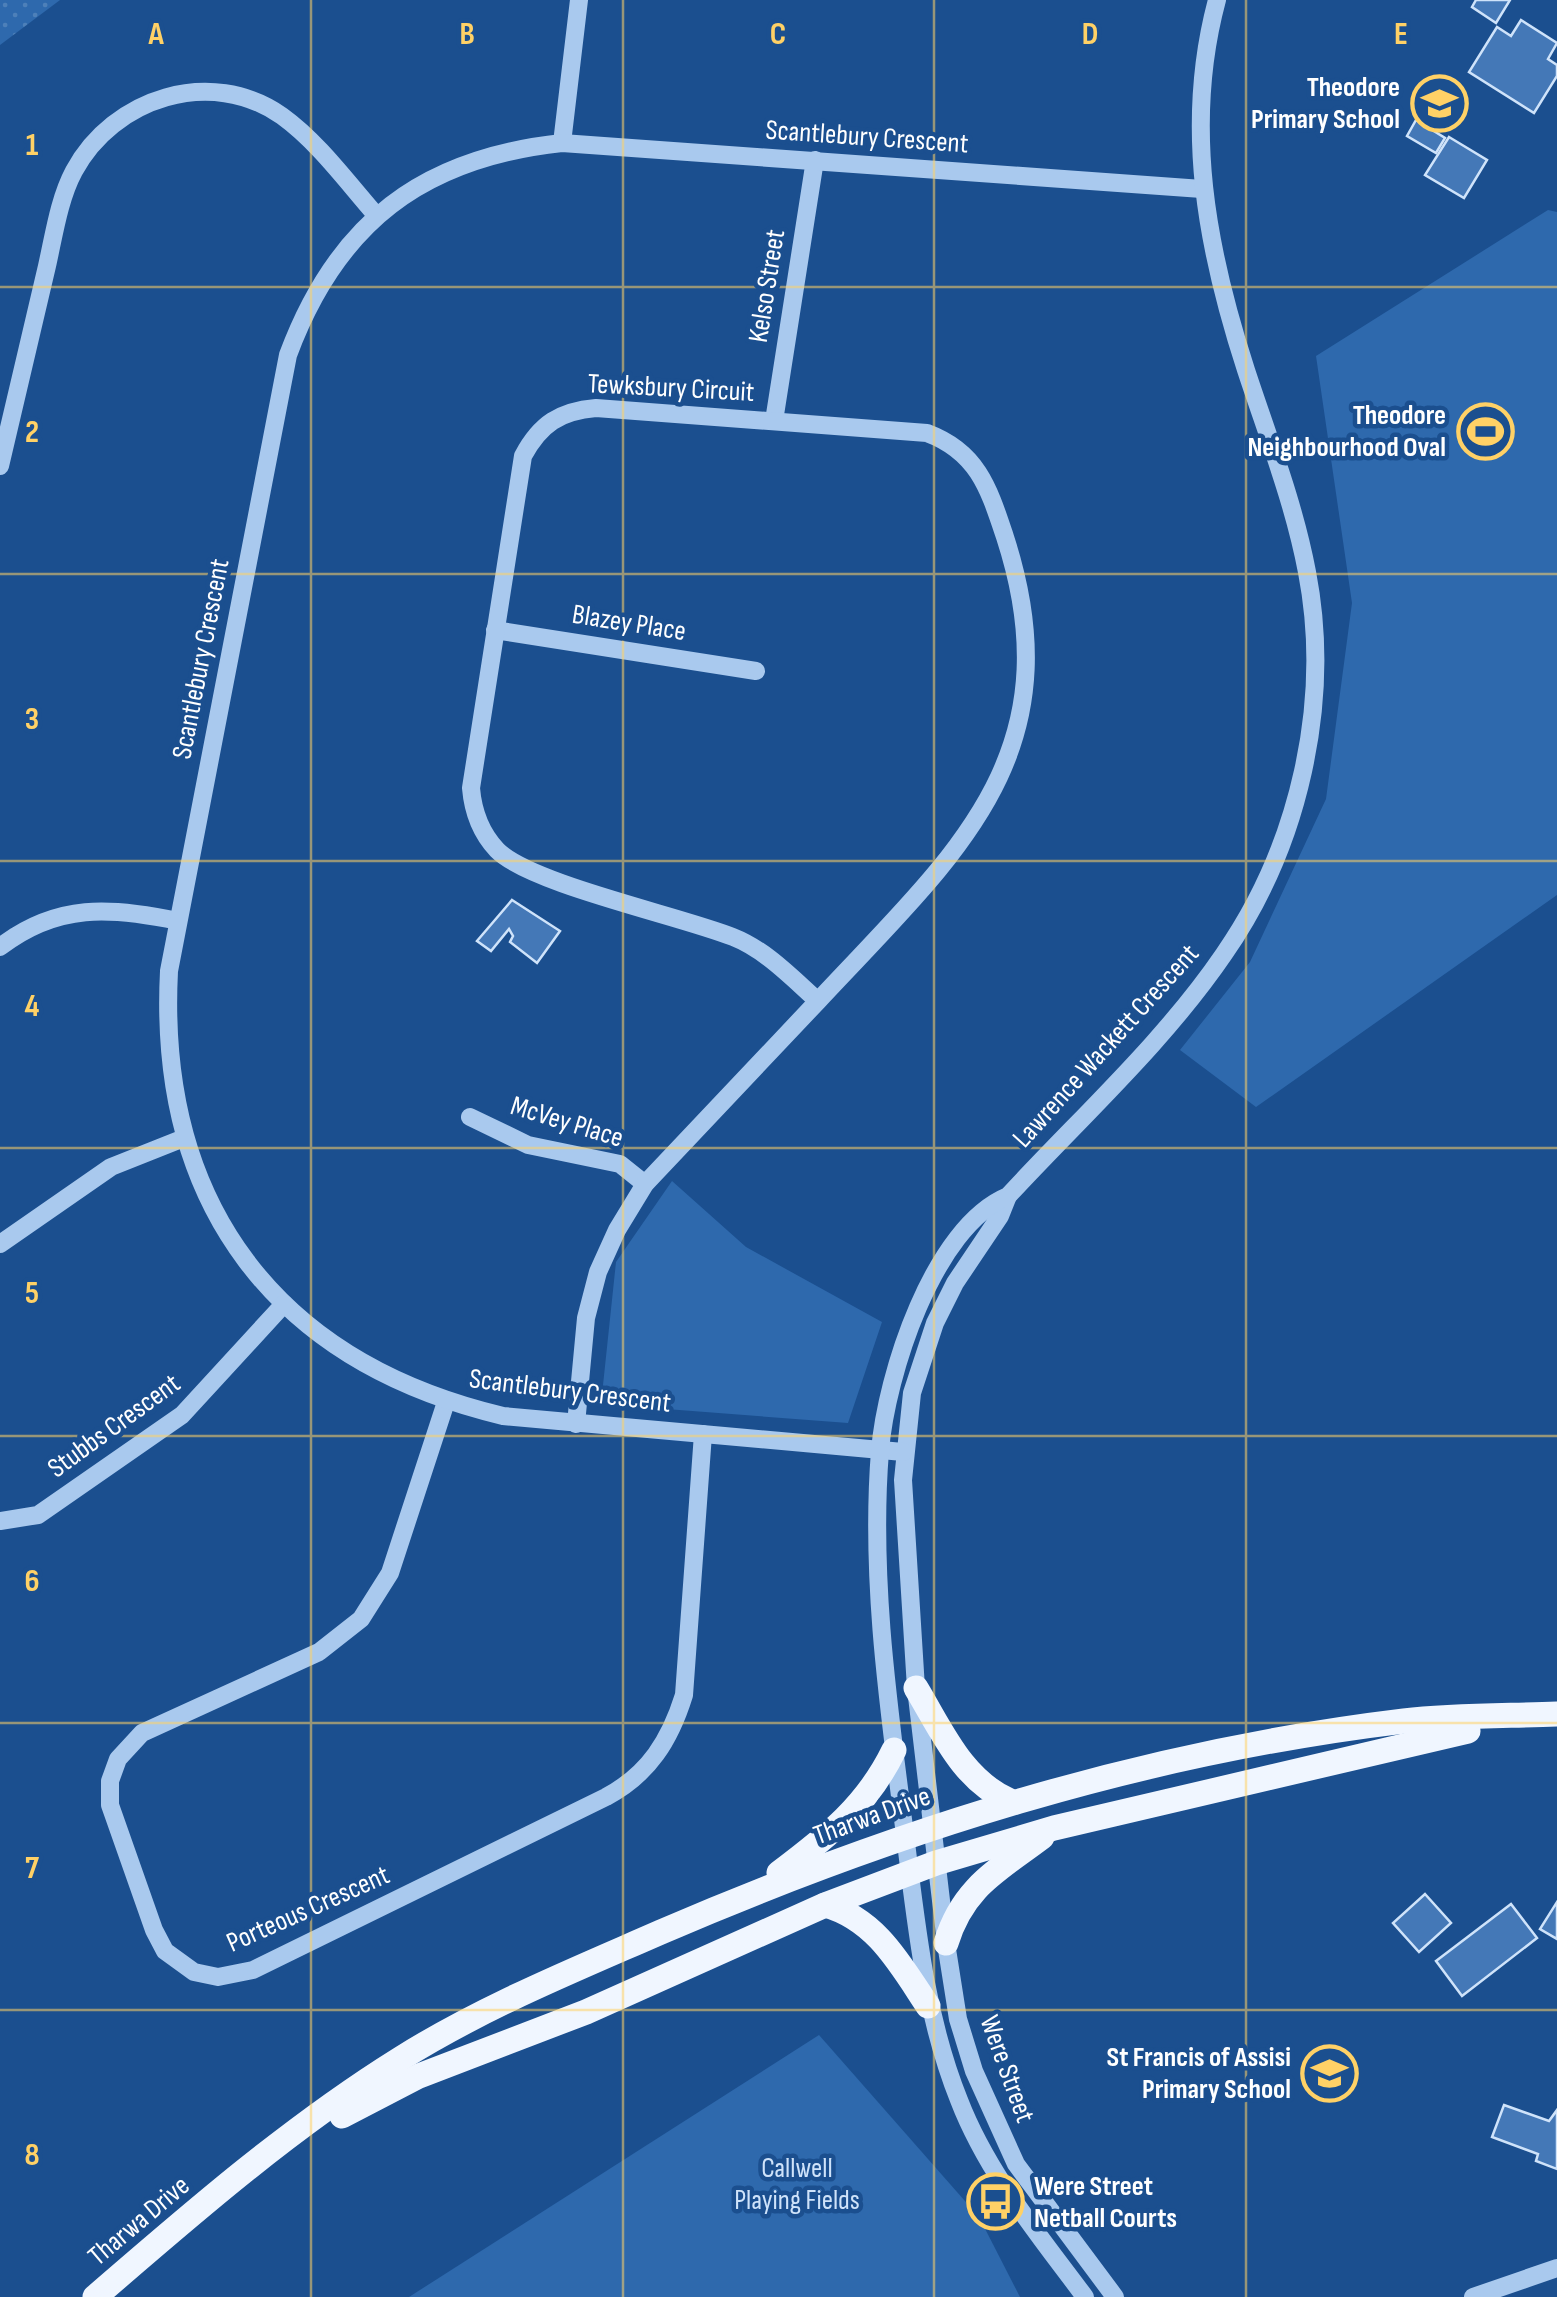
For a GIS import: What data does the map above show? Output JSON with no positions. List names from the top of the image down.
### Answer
{
  "streets": {
    "main road": ["Tharwa Drive"],
    "street": [
      "Scantlebury Crescent",
      "Kelso Street",
      "Tewksbury Circuit",
      "Blazey Place",
      "Lawrence Wackett Crescent",
      "McVey Place",
      "Stubbs Crescent",
      "Porteous Crescent",
      "Were Street"
    ]
  },
  "crossings": [
    ["Scantlebury Crescent", "Kelso Street"],
    ["Scantlebury Crescent", "Tewksbury Circuit"],
    ["Scantlebury Crescent", "Lawrence Wackett Crescent"],
    ["Scantlebury Crescent", "Stubbs Crescent"],
    ["Scantlebury Crescent", "Porteous Crescent"],
    ["Kelso Street", "Tewksbury Circuit"],
    ["Tewksbury Circuit", "Blazey Place"],
    ["Tewksbury Circuit", "McVey Place"],
    ["Lawrence Wackett Crescent", "Tharwa Drive"],
    ["Lawrence Wackett Crescent", "Were Street"],
    ["Tharwa Drive", "Were Street"]
  ],
  "parks": ["Callwell Playing Fields"],
  "places": {
    "school or university": ["Theodore Primary School", "St Francis of Assisi Primary School"],
    "sports": ["Theodore Neighbourhood Oval"],
    "bus stop": ["Were Street Netball Courts"]
  },
  "grid": {
    "columns": [
      "A",
      "B",
      "C",
      "D",
      "E"
    ],
    "rows": [
      "1",
      "2",
      "3",
      "4",
      "5",
      "6",
      "7",
      "8"
    ]
  }
}
